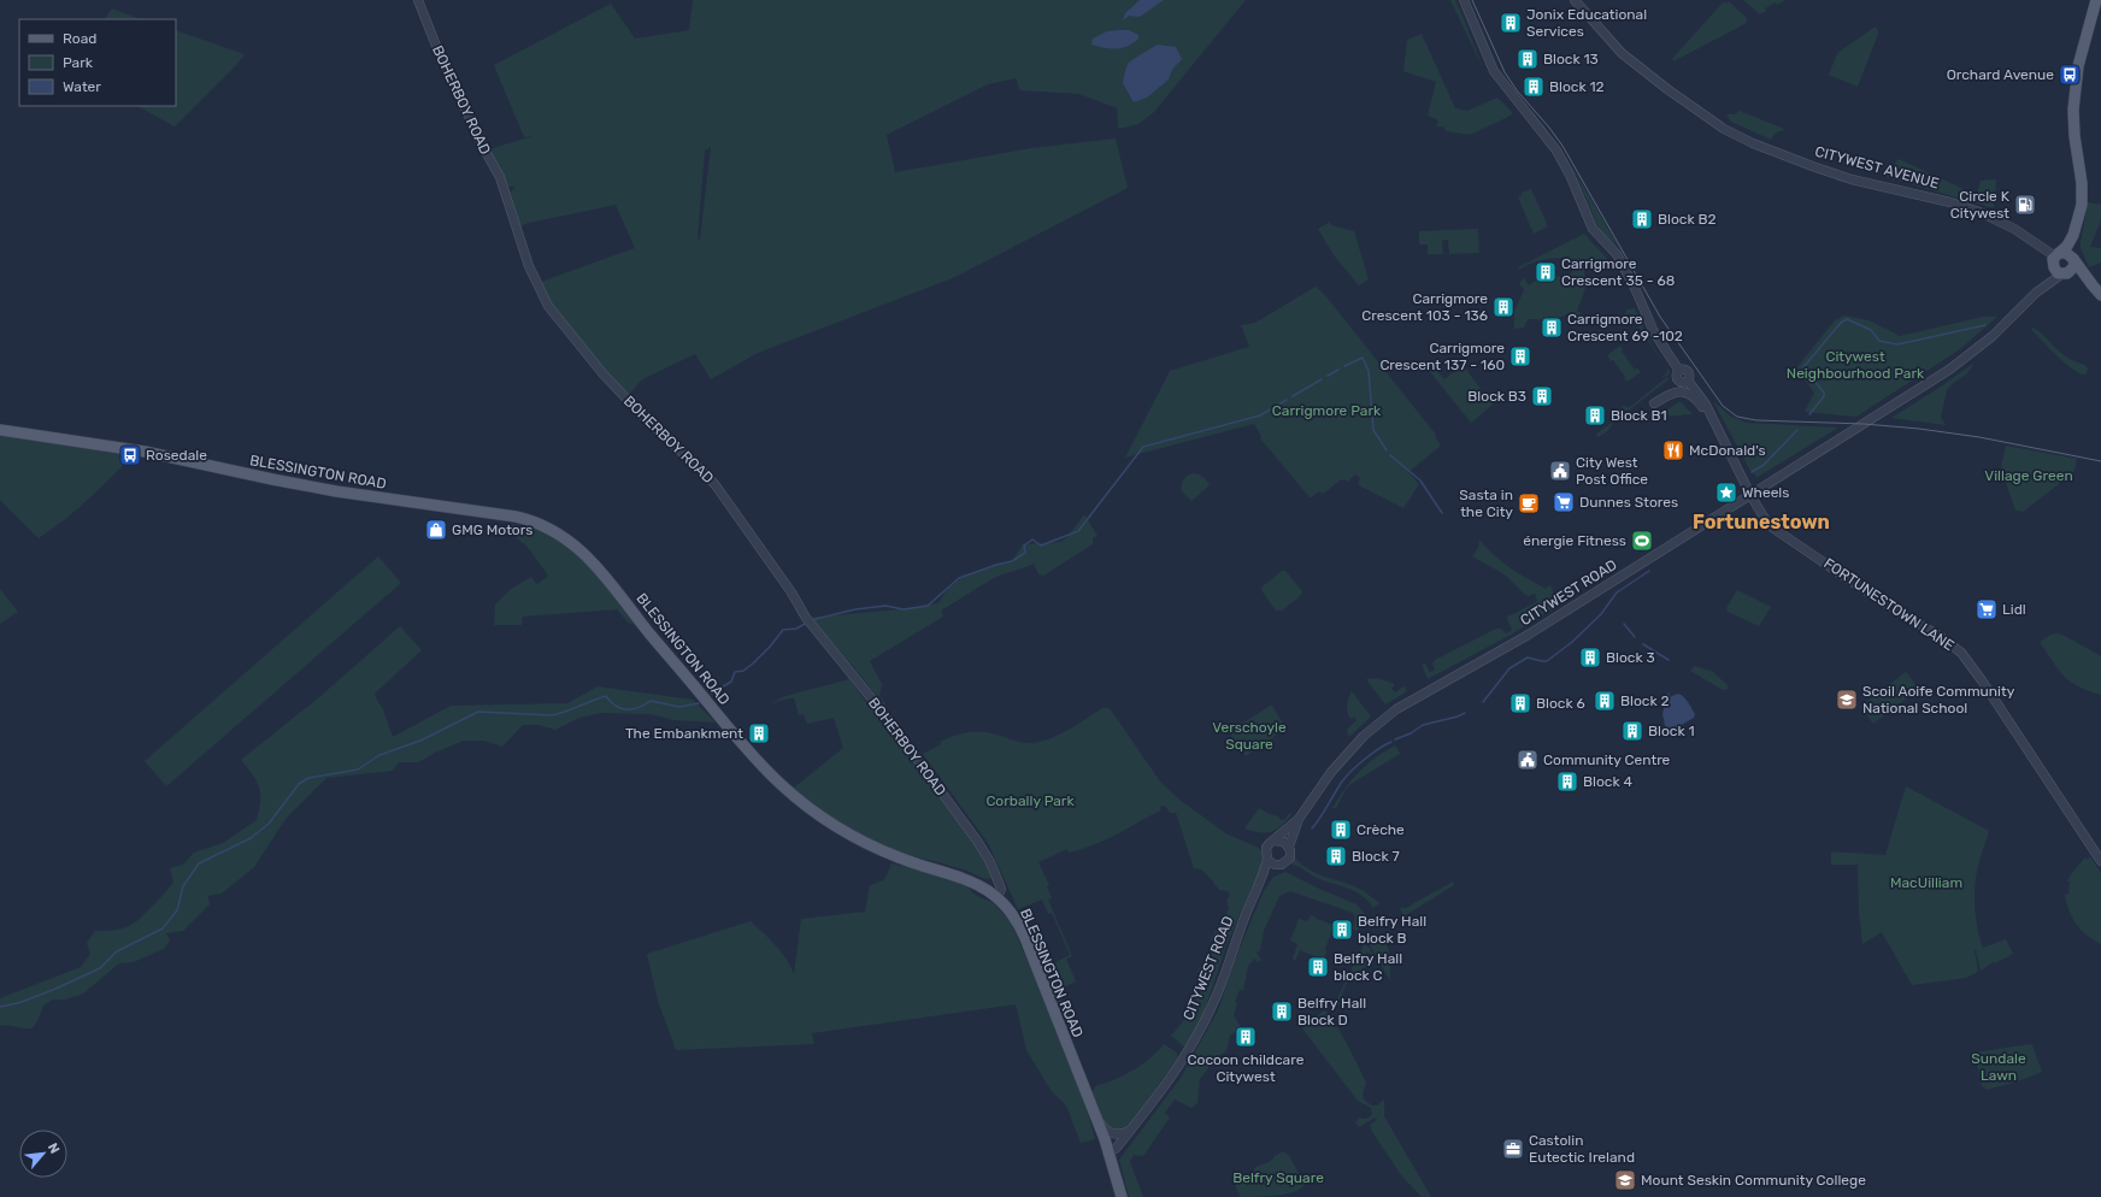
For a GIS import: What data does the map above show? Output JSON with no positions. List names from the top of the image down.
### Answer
{
  "streets": {
    "main road": ["CITYWEST AVENUE", "BLESSINGTON ROAD", "CITYWEST ROAD"],
    "street": ["BOHERBOY ROAD", "FORTUNESTOWN LANE"]
  },
  "crossings": [
    ["BOHERBOY ROAD", "BLESSINGTON ROAD"],
    ["CITYWEST AVENUE", "CITYWEST ROAD"],
    ["BLESSINGTON ROAD", "CITYWEST ROAD"],
    ["CITYWEST ROAD", "FORTUNESTOWN LANE"]
  ],
  "districts": ["Fortunestown"],
  "parks": [
    "Citywest Neighbourhood Park",
    "Carrigmore Park",
    "Village Green",
    "Verschoyle Square",
    "Corbally Park",
    "MacUilliam",
    "Sundale Lawn",
    "Belfry Square"
  ],
  "places": {
    "building": [
      "Jonix Educational Services",
      "Block 13",
      "Block 12",
      "Block B2",
      "Carrigmore Crescent 35 - 68",
      "Carrigmore Crescent 103 - 136",
      "Carrigmore Crescent 69 -102",
      "Carrigmore Crescent 137 - 160",
      "Block B3",
      "Block B1",
      "Block 3",
      "Block 2",
      "Block 6",
      "Block 1",
      "The Embankment",
      "Block 4",
      "Crèche",
      "Block 7",
      "Belfry Hall block B",
      "Belfry Hall block C",
      "Belfry Hall Block D",
      "Cocoon childcare Citywest"
    ],
    "bus stop": ["Orchard Avenue", "Rosedale"],
    "fuel station": ["Circle K Citywest"],
    "restaurant": ["McDonald's"],
    "public building": ["City West Post Office", "Community Centre"],
    "place": ["Wheels"],
    "supermarket": ["Dunnes Stores", "Lidl"],
    "cafe": ["Sasta in the City"],
    "shop": ["GMG Motors"],
    "sports": ["énergie Fitness"],
    "school or university": ["Scoil Aoife Community National School", "Mount Seskin Community College"],
    "office": ["Castolin Eutectic Ireland"]
  },
  "legend": ["Road", "Park", "Water"],
  "north": "top right"
}
